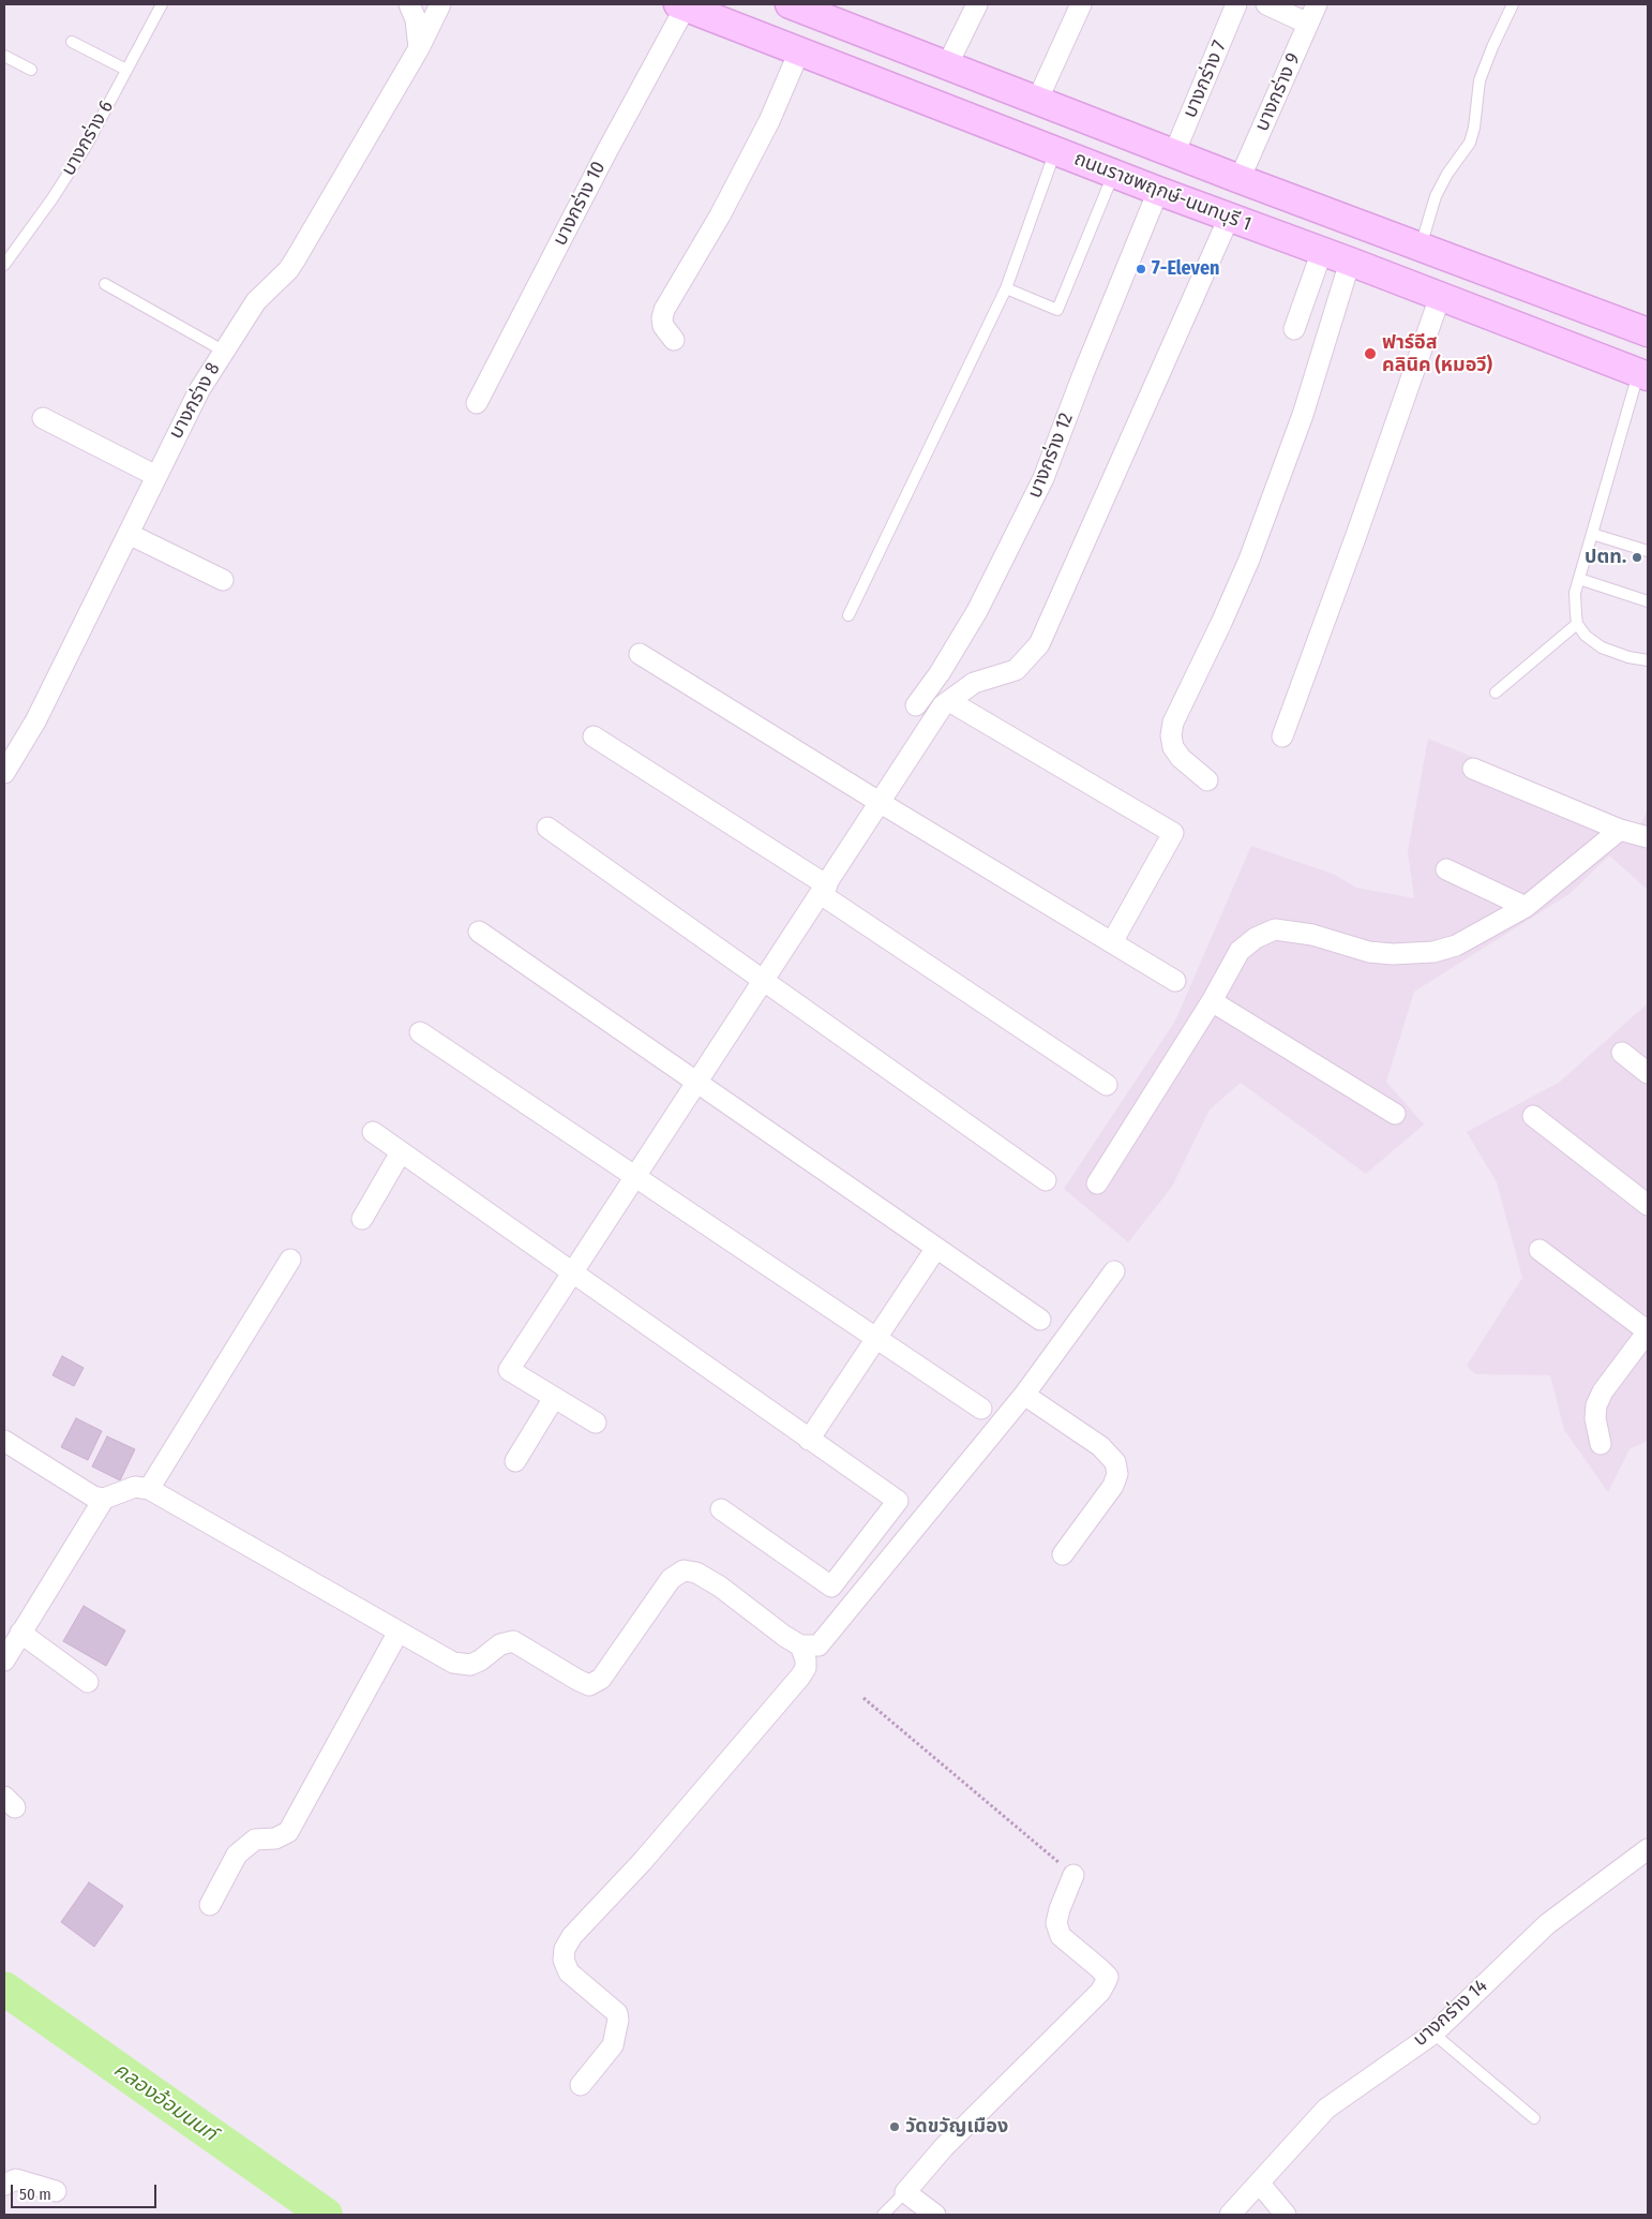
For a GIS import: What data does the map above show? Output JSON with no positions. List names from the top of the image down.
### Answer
{
  "streets": {
    "main road": ["ถนนราชพฤกษ์-นนทบุรี 1"],
    "street": [
      "บางกร่าง 7",
      "บางกร่าง 9",
      "บางกร่าง 10",
      "บางกร่าง 8",
      "บางกร่าง 12",
      "บางกร่าง 14"
    ],
    "lane": ["บางกร่าง 6"]
  },
  "crossings": [
    ["บางกร่าง 7", "ถนนราชพฤกษ์-นนทบุรี 1"],
    ["บางกร่าง 9", "ถนนราชพฤกษ์-นนทบุรี 1"],
    ["ถนนราชพฤกษ์-นนทบุรี 1", "บางกร่าง 10"],
    ["ถนนราชพฤกษ์-นนทบุรี 1", "บางกร่าง 12"]
  ],
  "water": ["คลองอ้อมนนท์"],
  "places": [
    "7-Eleven",
    "ฟาร์อีส คลินิค (หมอวี)",
    "ปตท.",
    "วัดขวัญเมือง"
  ],
  "scale_bar": "50 m"
}
